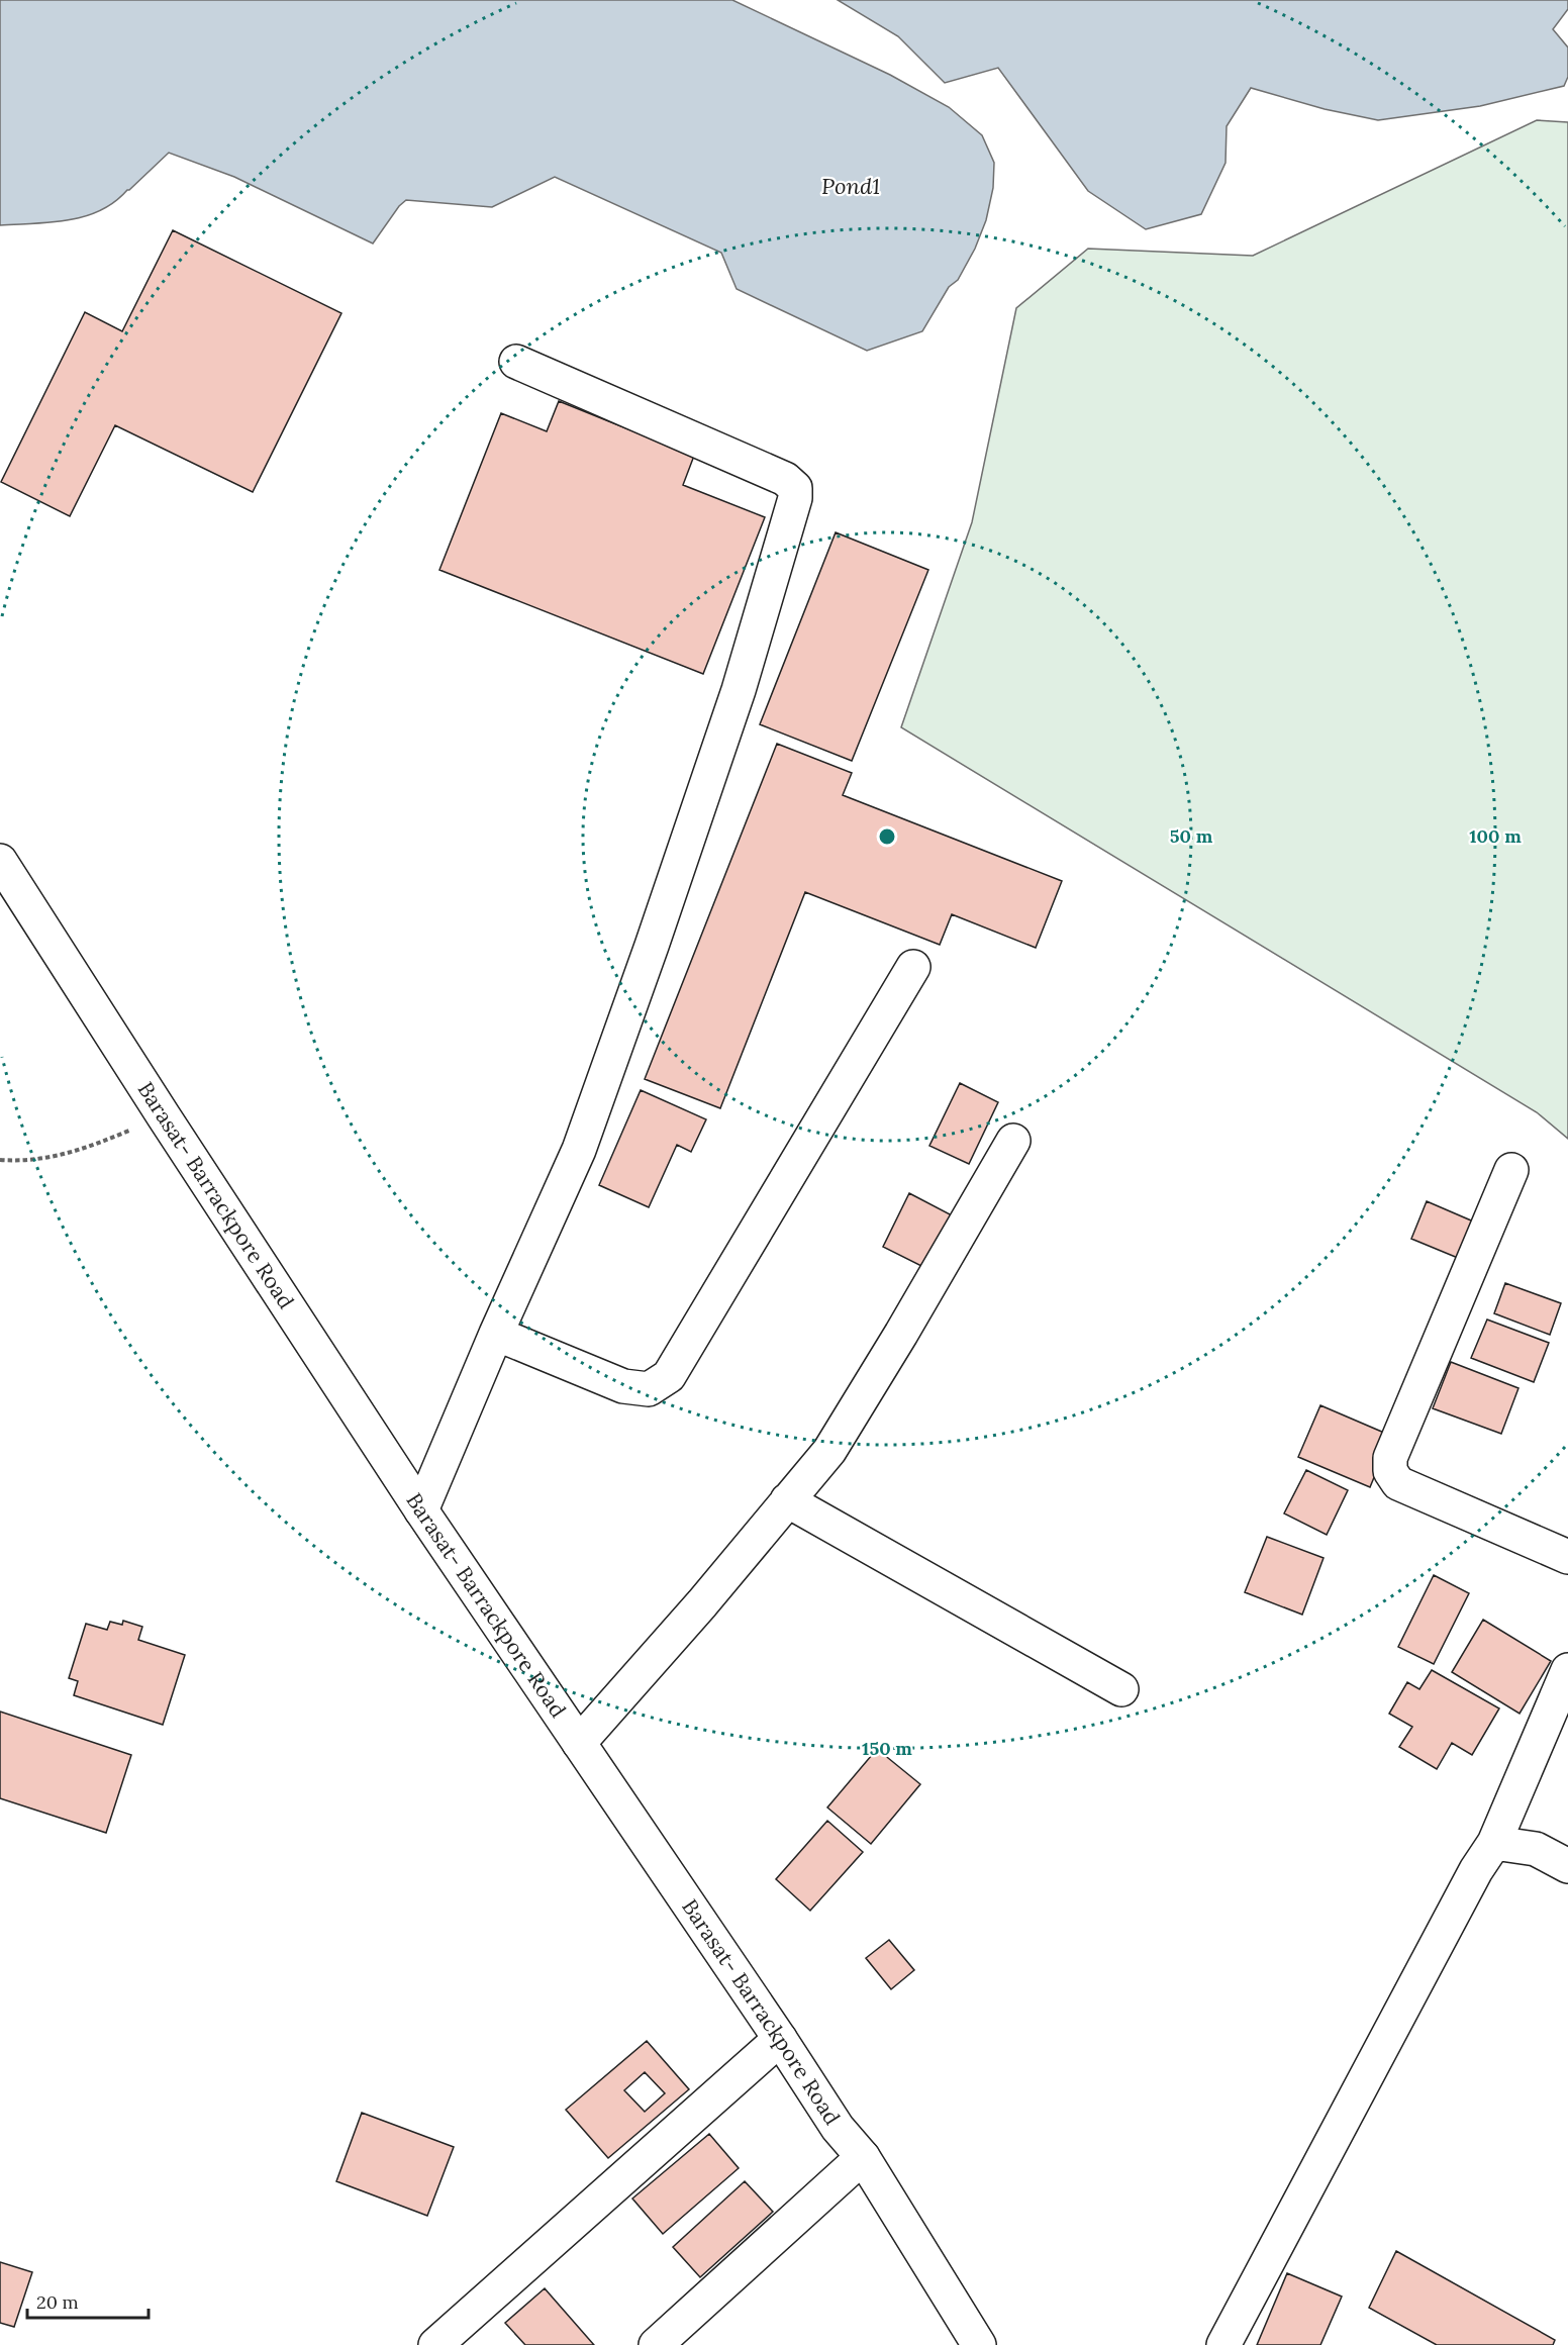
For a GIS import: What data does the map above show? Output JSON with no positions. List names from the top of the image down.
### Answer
{
  "streets": {
    "street": ["Barasat- Barrackpore Road"]
  },
  "water": ["Pond1"],
  "scale_bar": "20 m",
  "rings": ["50 m", "100 m", "150 m"]
}
